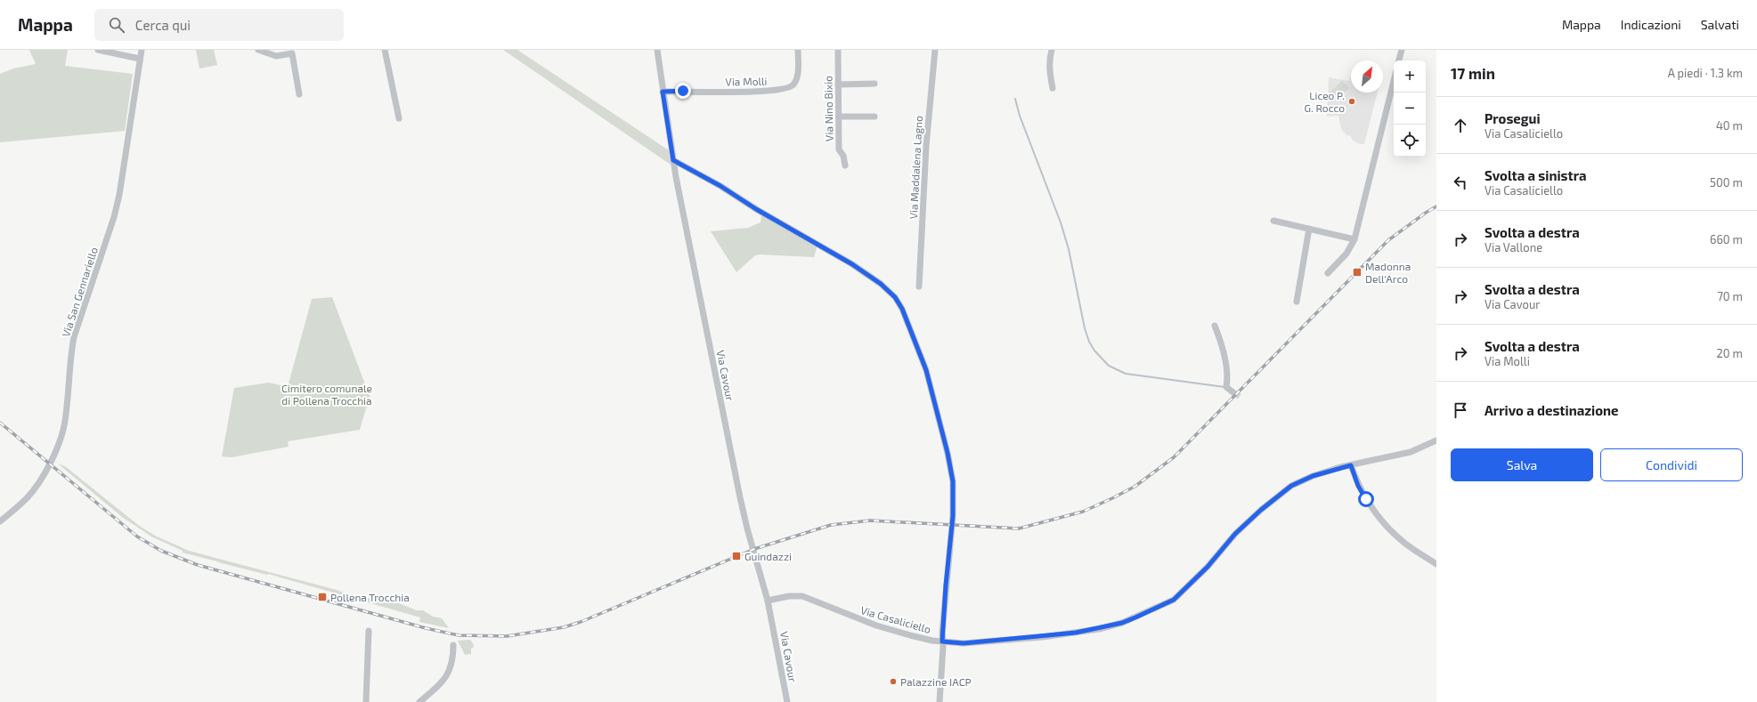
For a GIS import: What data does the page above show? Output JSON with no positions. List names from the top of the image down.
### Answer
{
  "streets": {
    "street": [
      "Via Molli",
      "Via Nino Bixio",
      "Via Maddalena Lagno",
      "Via San Gennariello",
      "Via Cavour",
      "Via Casaliciello"
    ]
  },
  "crossings": [
    ["Via Molli", "Via Cavour"],
    ["Via Cavour", "Via Casaliciello"]
  ],
  "parks": ["Cimitero comunale di Pollena Trocchia"],
  "places": {
    "other": ["Liceo P. G. Rocco", "Palazzine IACP"],
    "transit": ["Madonna Dell'Arco", "Guindazzi", "Pollena Trocchia"]
  },
  "north": "top right",
  "page": {
    "header": "Mappa",
    "search": "Cerca qui",
    "nav": ["Mappa", "Indicazioni", "Salvati"],
    "heading": ["17 min", "A piedi · 1.3 km"],
    "map_buttons": ["+", "−"],
    "list": [
      ["Prosegui", "Via Casaliciello", "40 m"],
      ["Svolta a sinistra", "Via Casaliciello", "500 m"],
      ["Svolta a destra", "Via Vallone", "660 m"],
      ["Svolta a destra", "Via Cavour", "70 m"],
      ["Svolta a destra", "Via Molli", "20 m"],
      "Arrivo a destinazione"
    ],
    "buttons": ["Salva", "Condividi"]
  }
}
